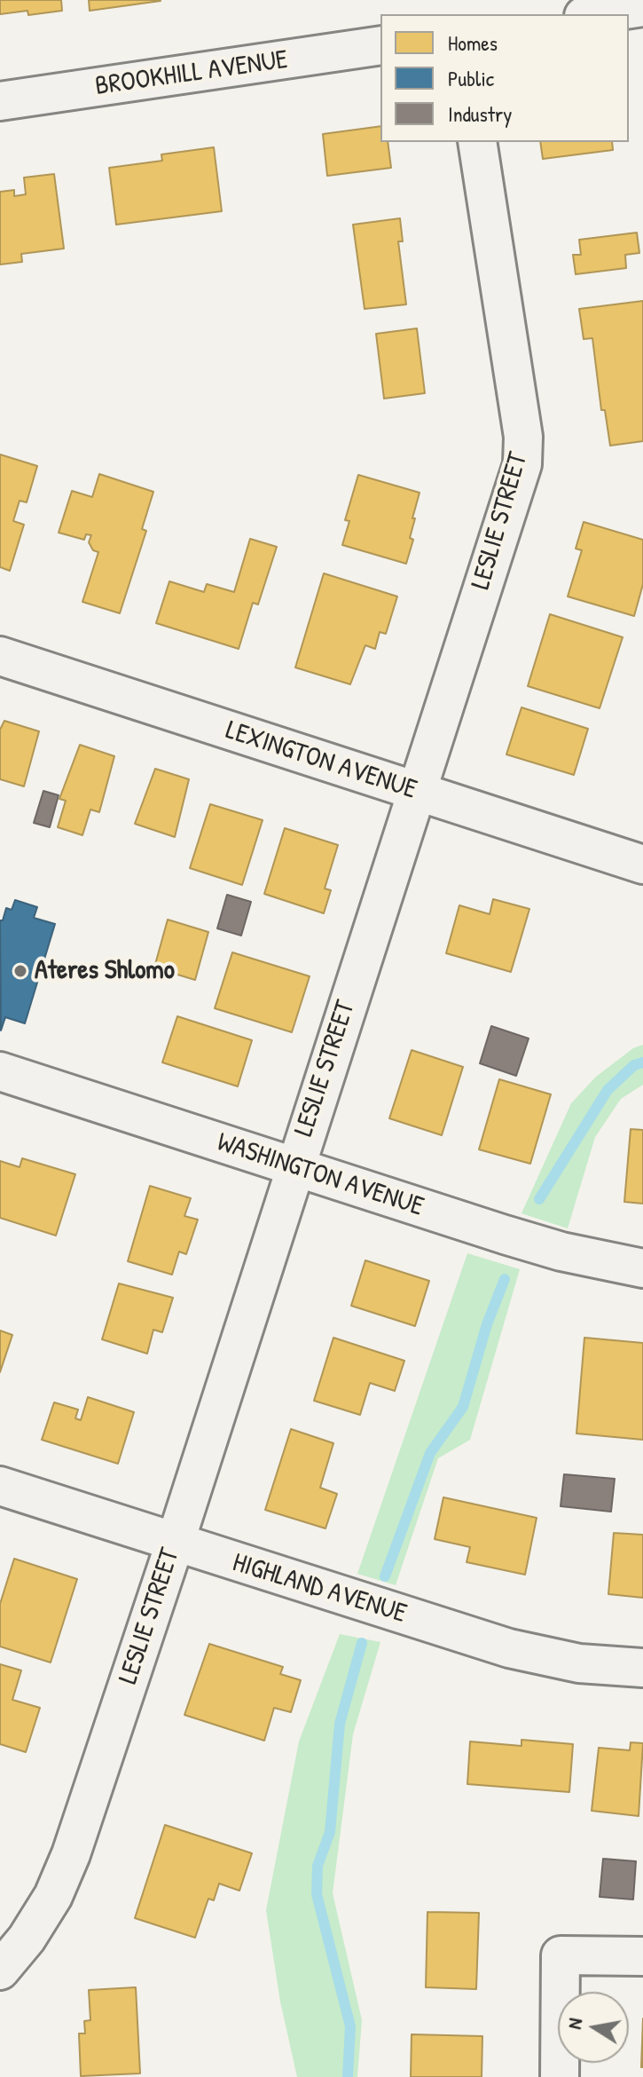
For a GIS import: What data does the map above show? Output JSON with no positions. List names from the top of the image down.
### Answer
{
  "streets": {
    "street": [
      "BROOKHILL AVENUE",
      "LESLIE STREET",
      "LEXINGTON AVENUE",
      "WASHINGTON AVENUE",
      "HIGHLAND AVENUE"
    ]
  },
  "crossings": [
    ["LESLIE STREET", "LEXINGTON AVENUE"],
    ["LESLIE STREET", "WASHINGTON AVENUE"],
    ["LESLIE STREET", "HIGHLAND AVENUE"]
  ],
  "places": ["Ateres Shlomo"],
  "legend": ["Homes", "Public", "Industry"],
  "north": "left"
}
